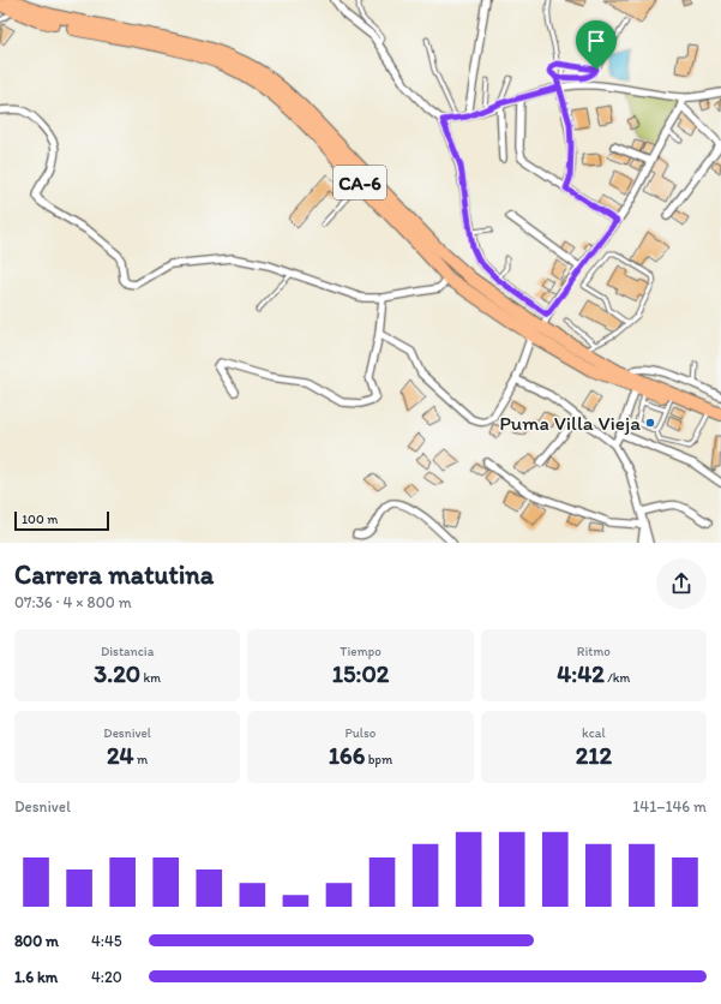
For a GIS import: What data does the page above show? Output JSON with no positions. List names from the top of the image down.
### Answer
{
  "streets": {
    "highway": ["CA-6"]
  },
  "places": ["Puma Villa Vieja"],
  "scale_bar": "100 m",
  "page": {
    "scale": "100 m",
    "heading": ["Carrera matutina", "07:36 · 4 × 800 m"],
    "stats": [
      ["Distancia", "3.20 km"],
      ["Tiempo", "15:02"],
      ["Ritmo", "4:42 /km"],
      ["Desnivel", "24 m"],
      ["Pulso", "166 bpm"],
      ["kcal", "212"]
    ],
    "chart": ["Desnivel", "141–146 m"],
    "list": [
      {
        "name": "800 m",
        "note": "4:45"
      },
      {
        "name": "1.6 km",
        "note": "4:20"
      }
    ]
  }
}
